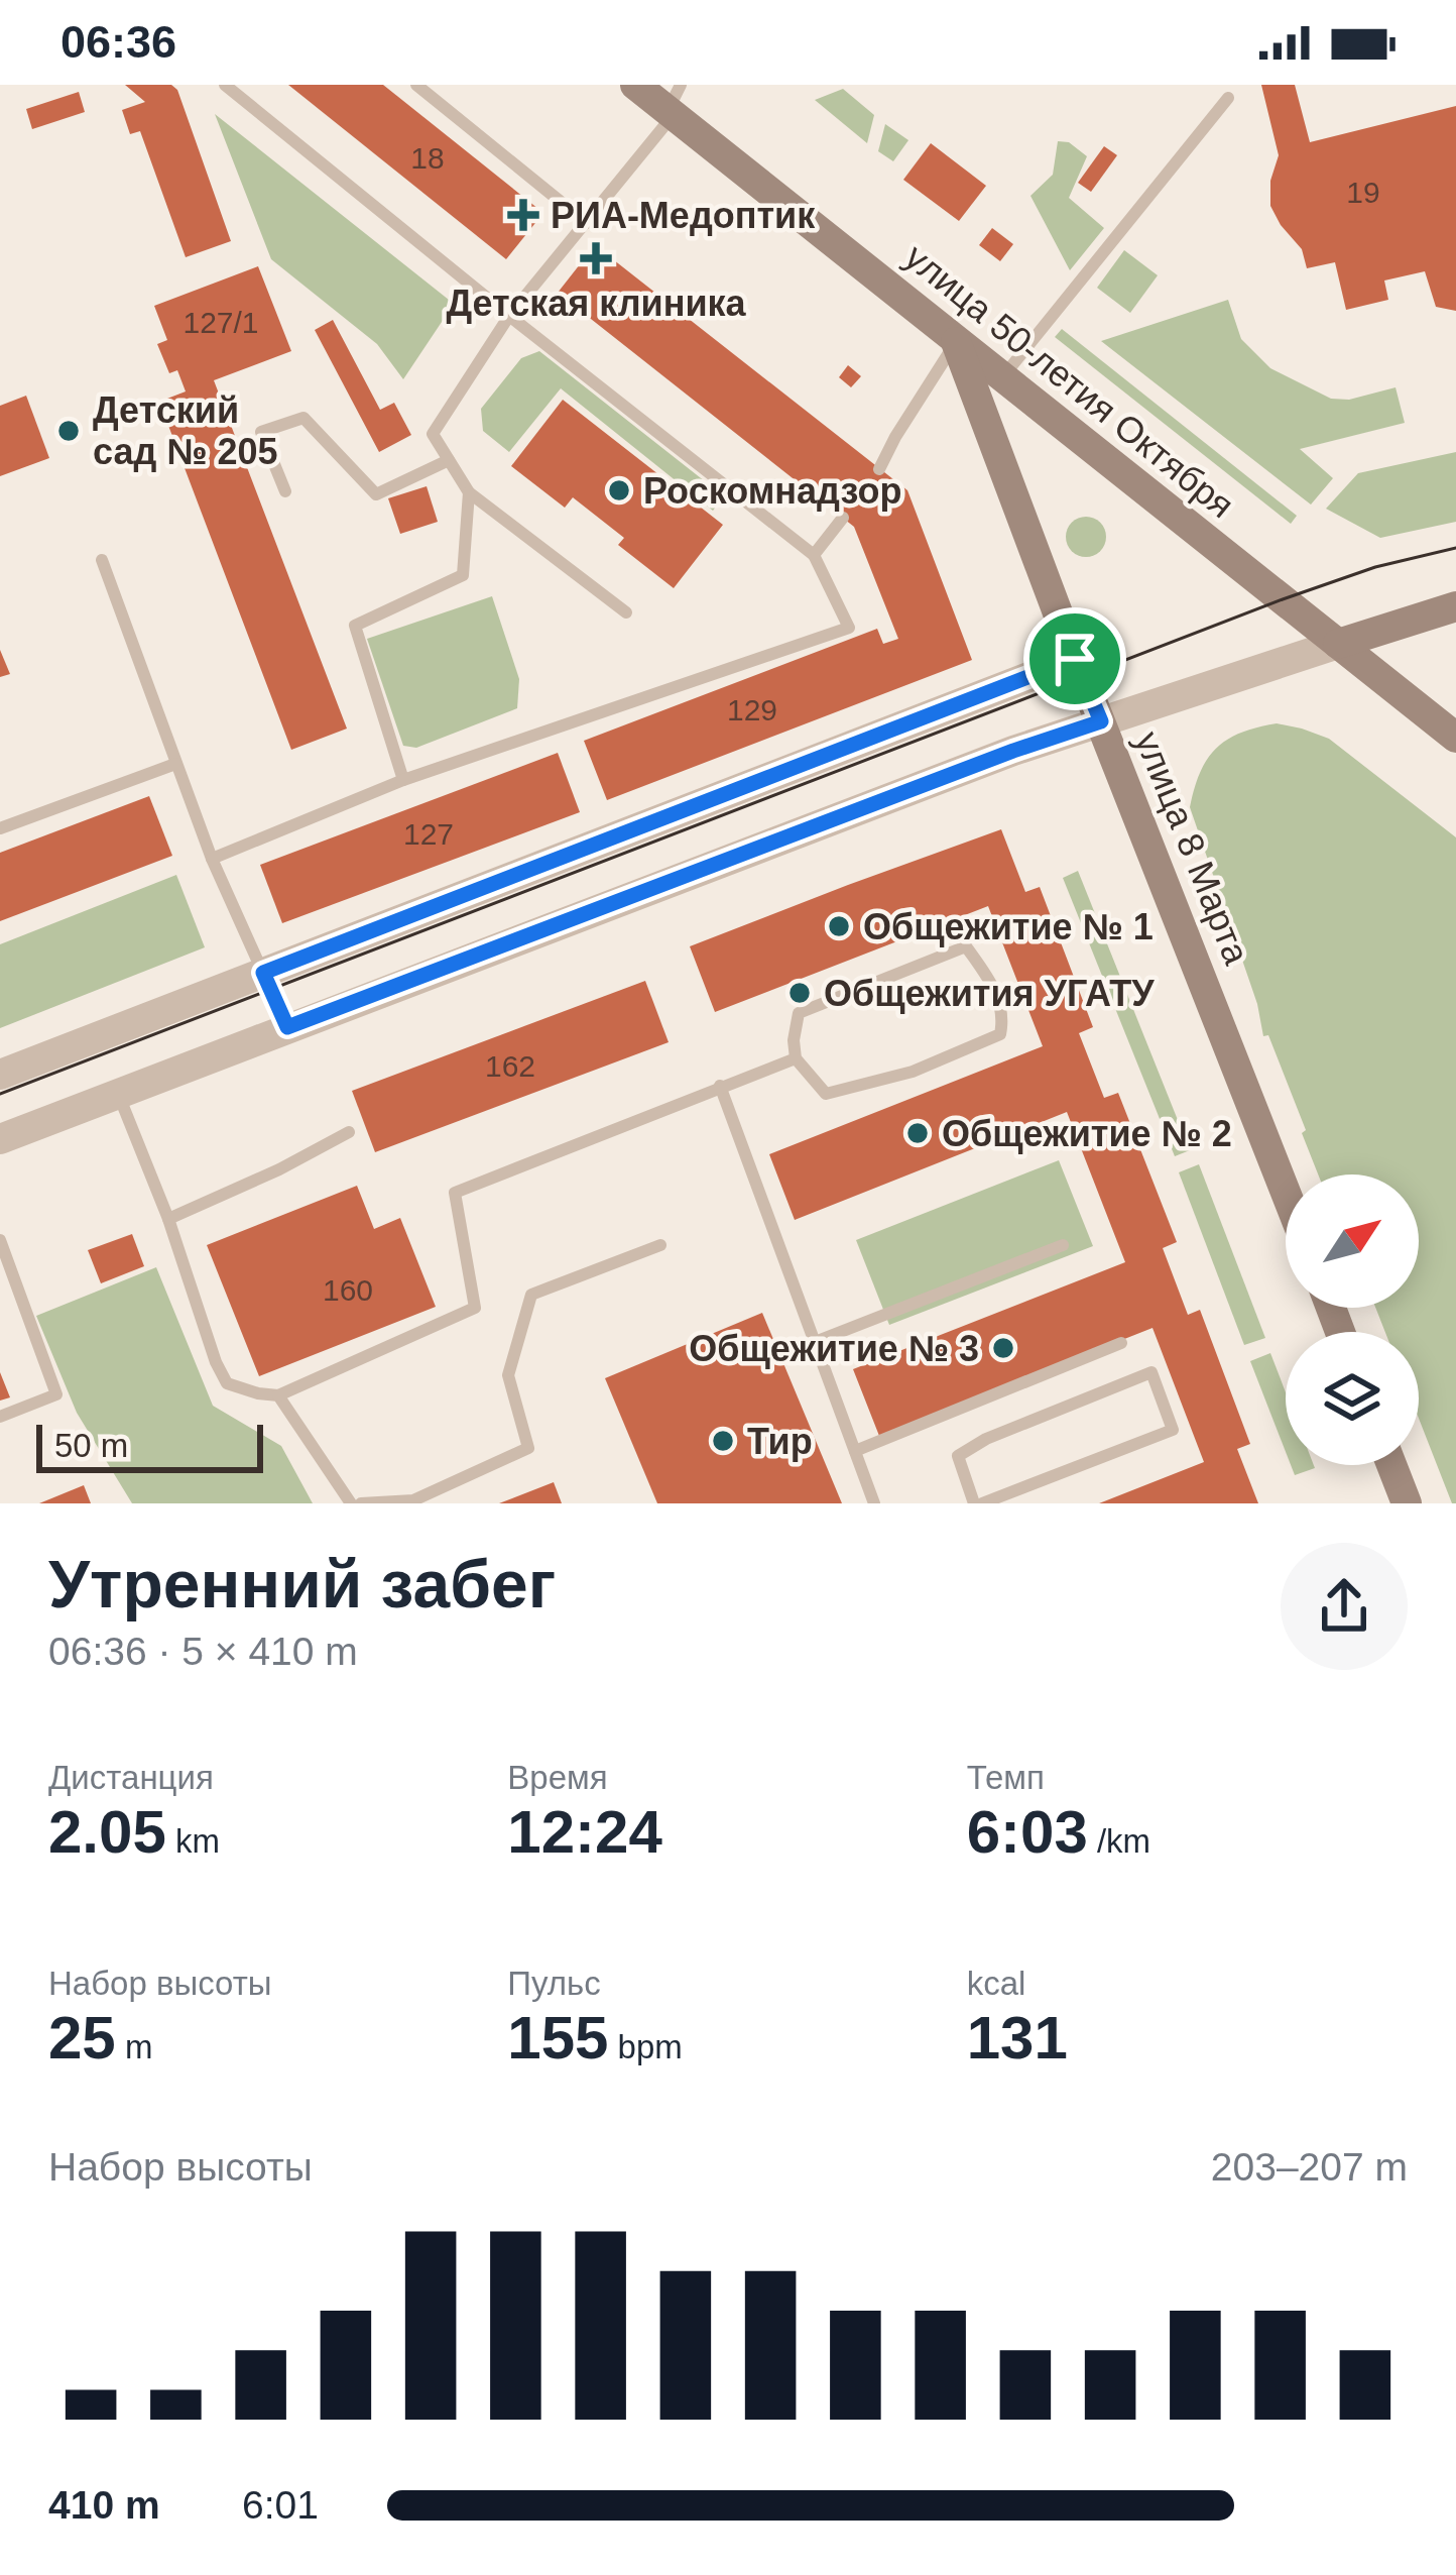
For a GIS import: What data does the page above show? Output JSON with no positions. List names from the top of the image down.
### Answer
{
  "streets": {
    "main road": ["улица 50-летия Октября", "улица 8 Марта"]
  },
  "crossings": [
    ["улица 50-летия Октября", "улица 8 Марта"]
  ],
  "places": {
    "health": ["РИА-Медоптик", "Детская клиника"],
    "other": [
      "Детский сад № 205",
      "Роскомнадзор",
      "Общежитие № 1",
      "Общежития УГАТУ",
      "Общежитие № 2",
      "Общежитие № 3",
      "Тир"
    ]
  },
  "house_numbers": [
    "18",
    "19",
    "127/1",
    "129",
    "127",
    "162",
    "160"
  ],
  "scale_bar": "50 m",
  "north": "top right",
  "page": {
    "status": "06:36",
    "scale": "50 m",
    "heading": ["Утренний забег", "06:36 · 5 × 410 m"],
    "stats": [
      ["Дистанция", "2.05 km"],
      ["Время", "12:24"],
      ["Темп", "6:03 /km"],
      ["Набор высоты", "25 m"],
      ["Пульс", "155 bpm"],
      ["kcal", "131"]
    ],
    "chart": ["Набор высоты", "203–207 m"],
    "list": [
      {
        "name": "410 m",
        "note": "6:01"
      }
    ]
  }
}
